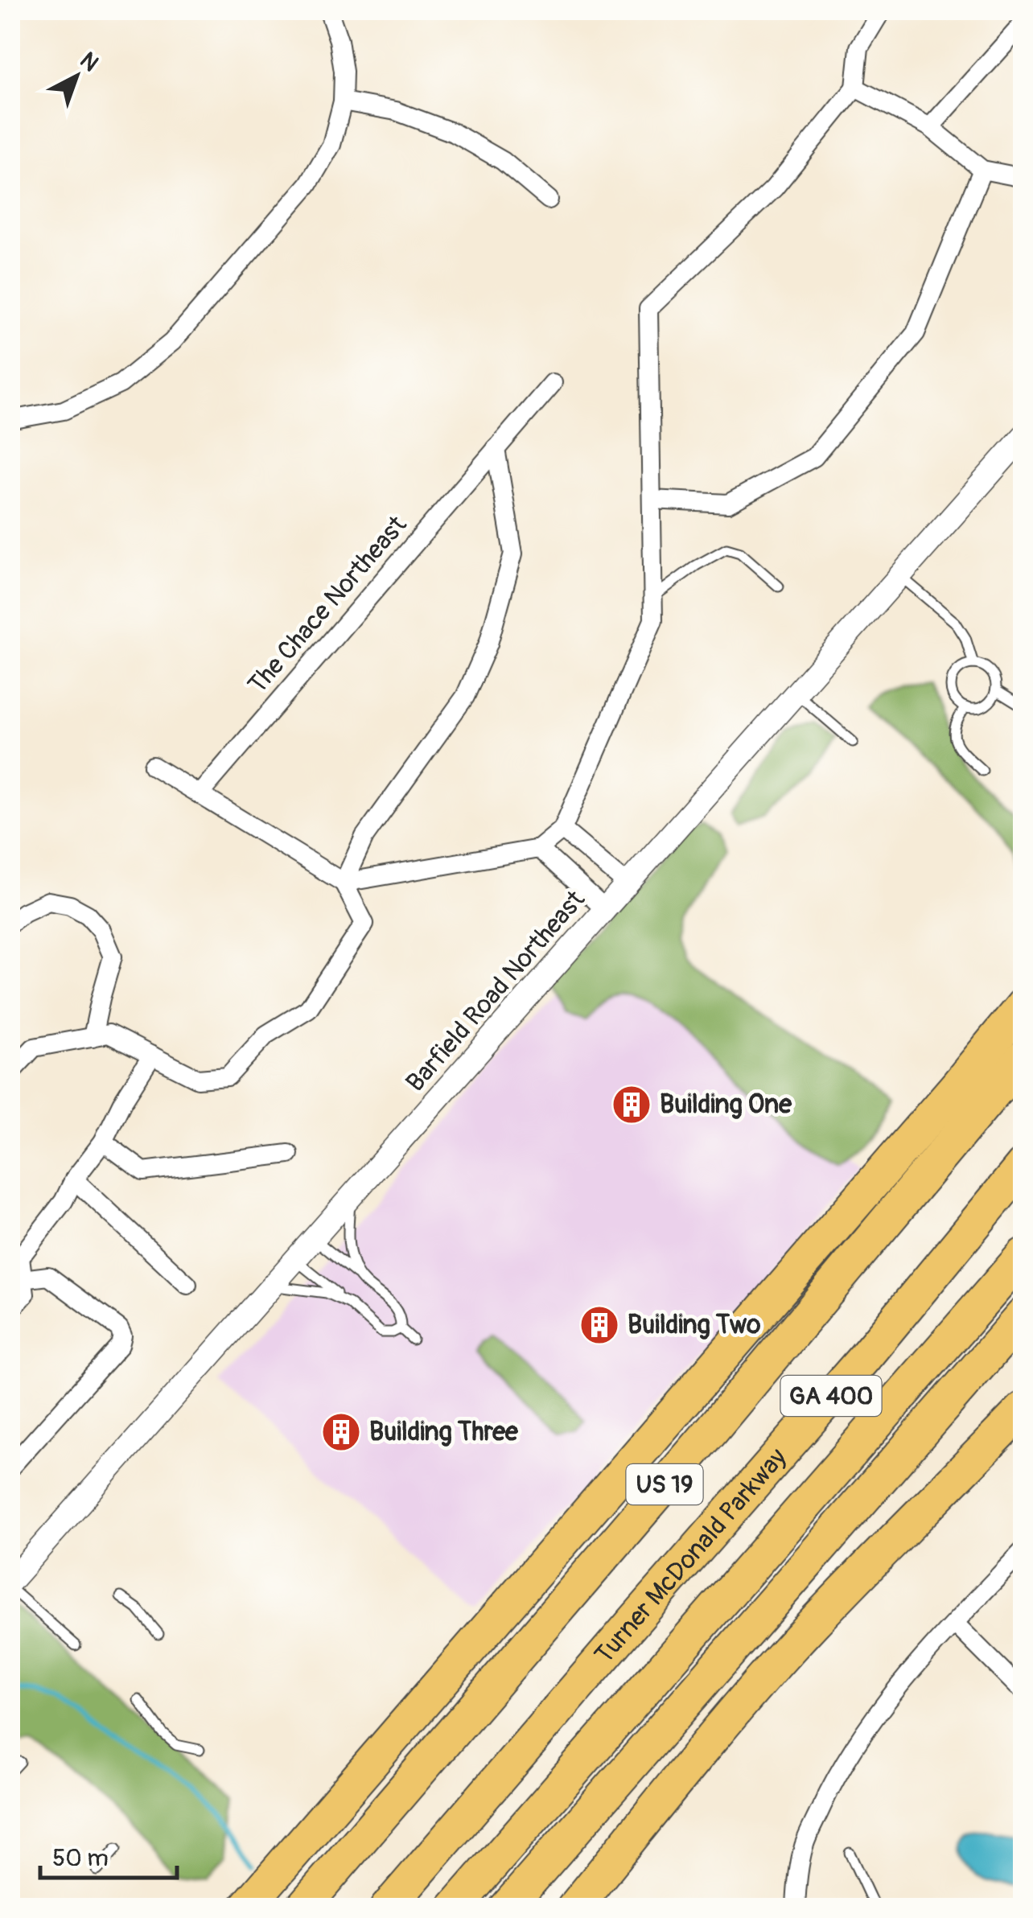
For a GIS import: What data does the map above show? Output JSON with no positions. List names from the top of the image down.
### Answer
{
  "streets": {
    "highway": ["GA 400", "US 19", "Turner McDonald Parkway"],
    "street": ["The Chace Northeast", "Barfield Road Northeast"]
  },
  "places": {
    "building": ["Building One", "Building Two", "Building Three"]
  },
  "scale_bar": "50 m",
  "north": "top right"
}
